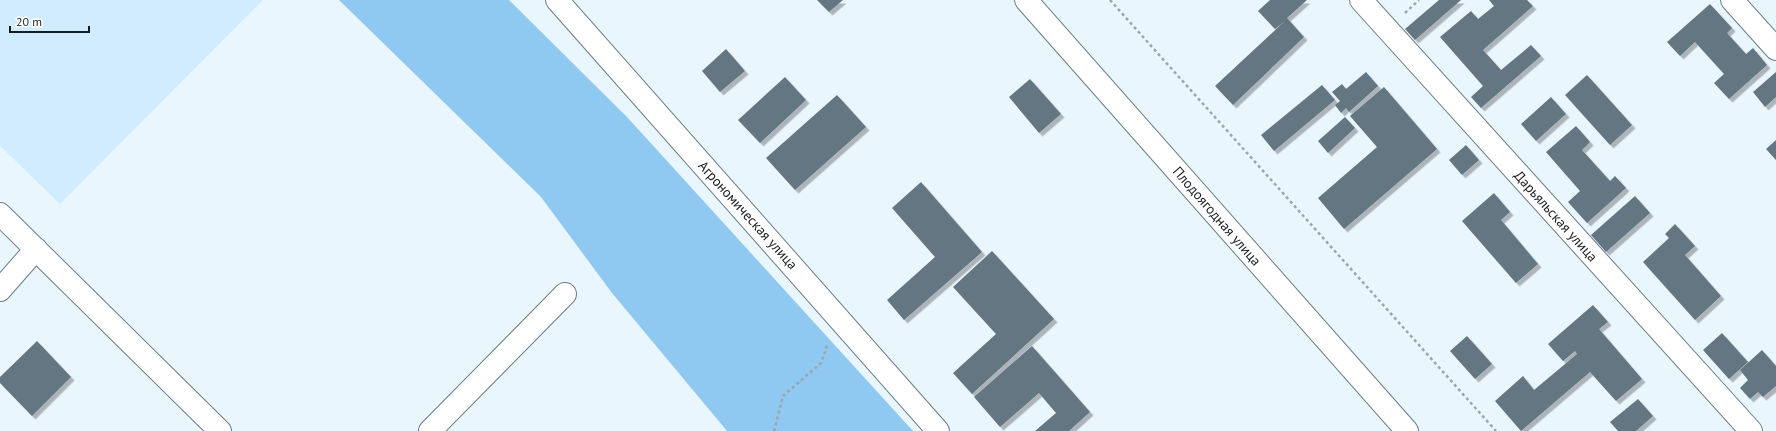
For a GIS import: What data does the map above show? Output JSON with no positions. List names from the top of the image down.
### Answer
{
  "streets": {
    "street": ["Агрономическая улица", "Плодоягодная улица", "Дарьяльская улица"]
  },
  "scale_bar": "20 m"
}
